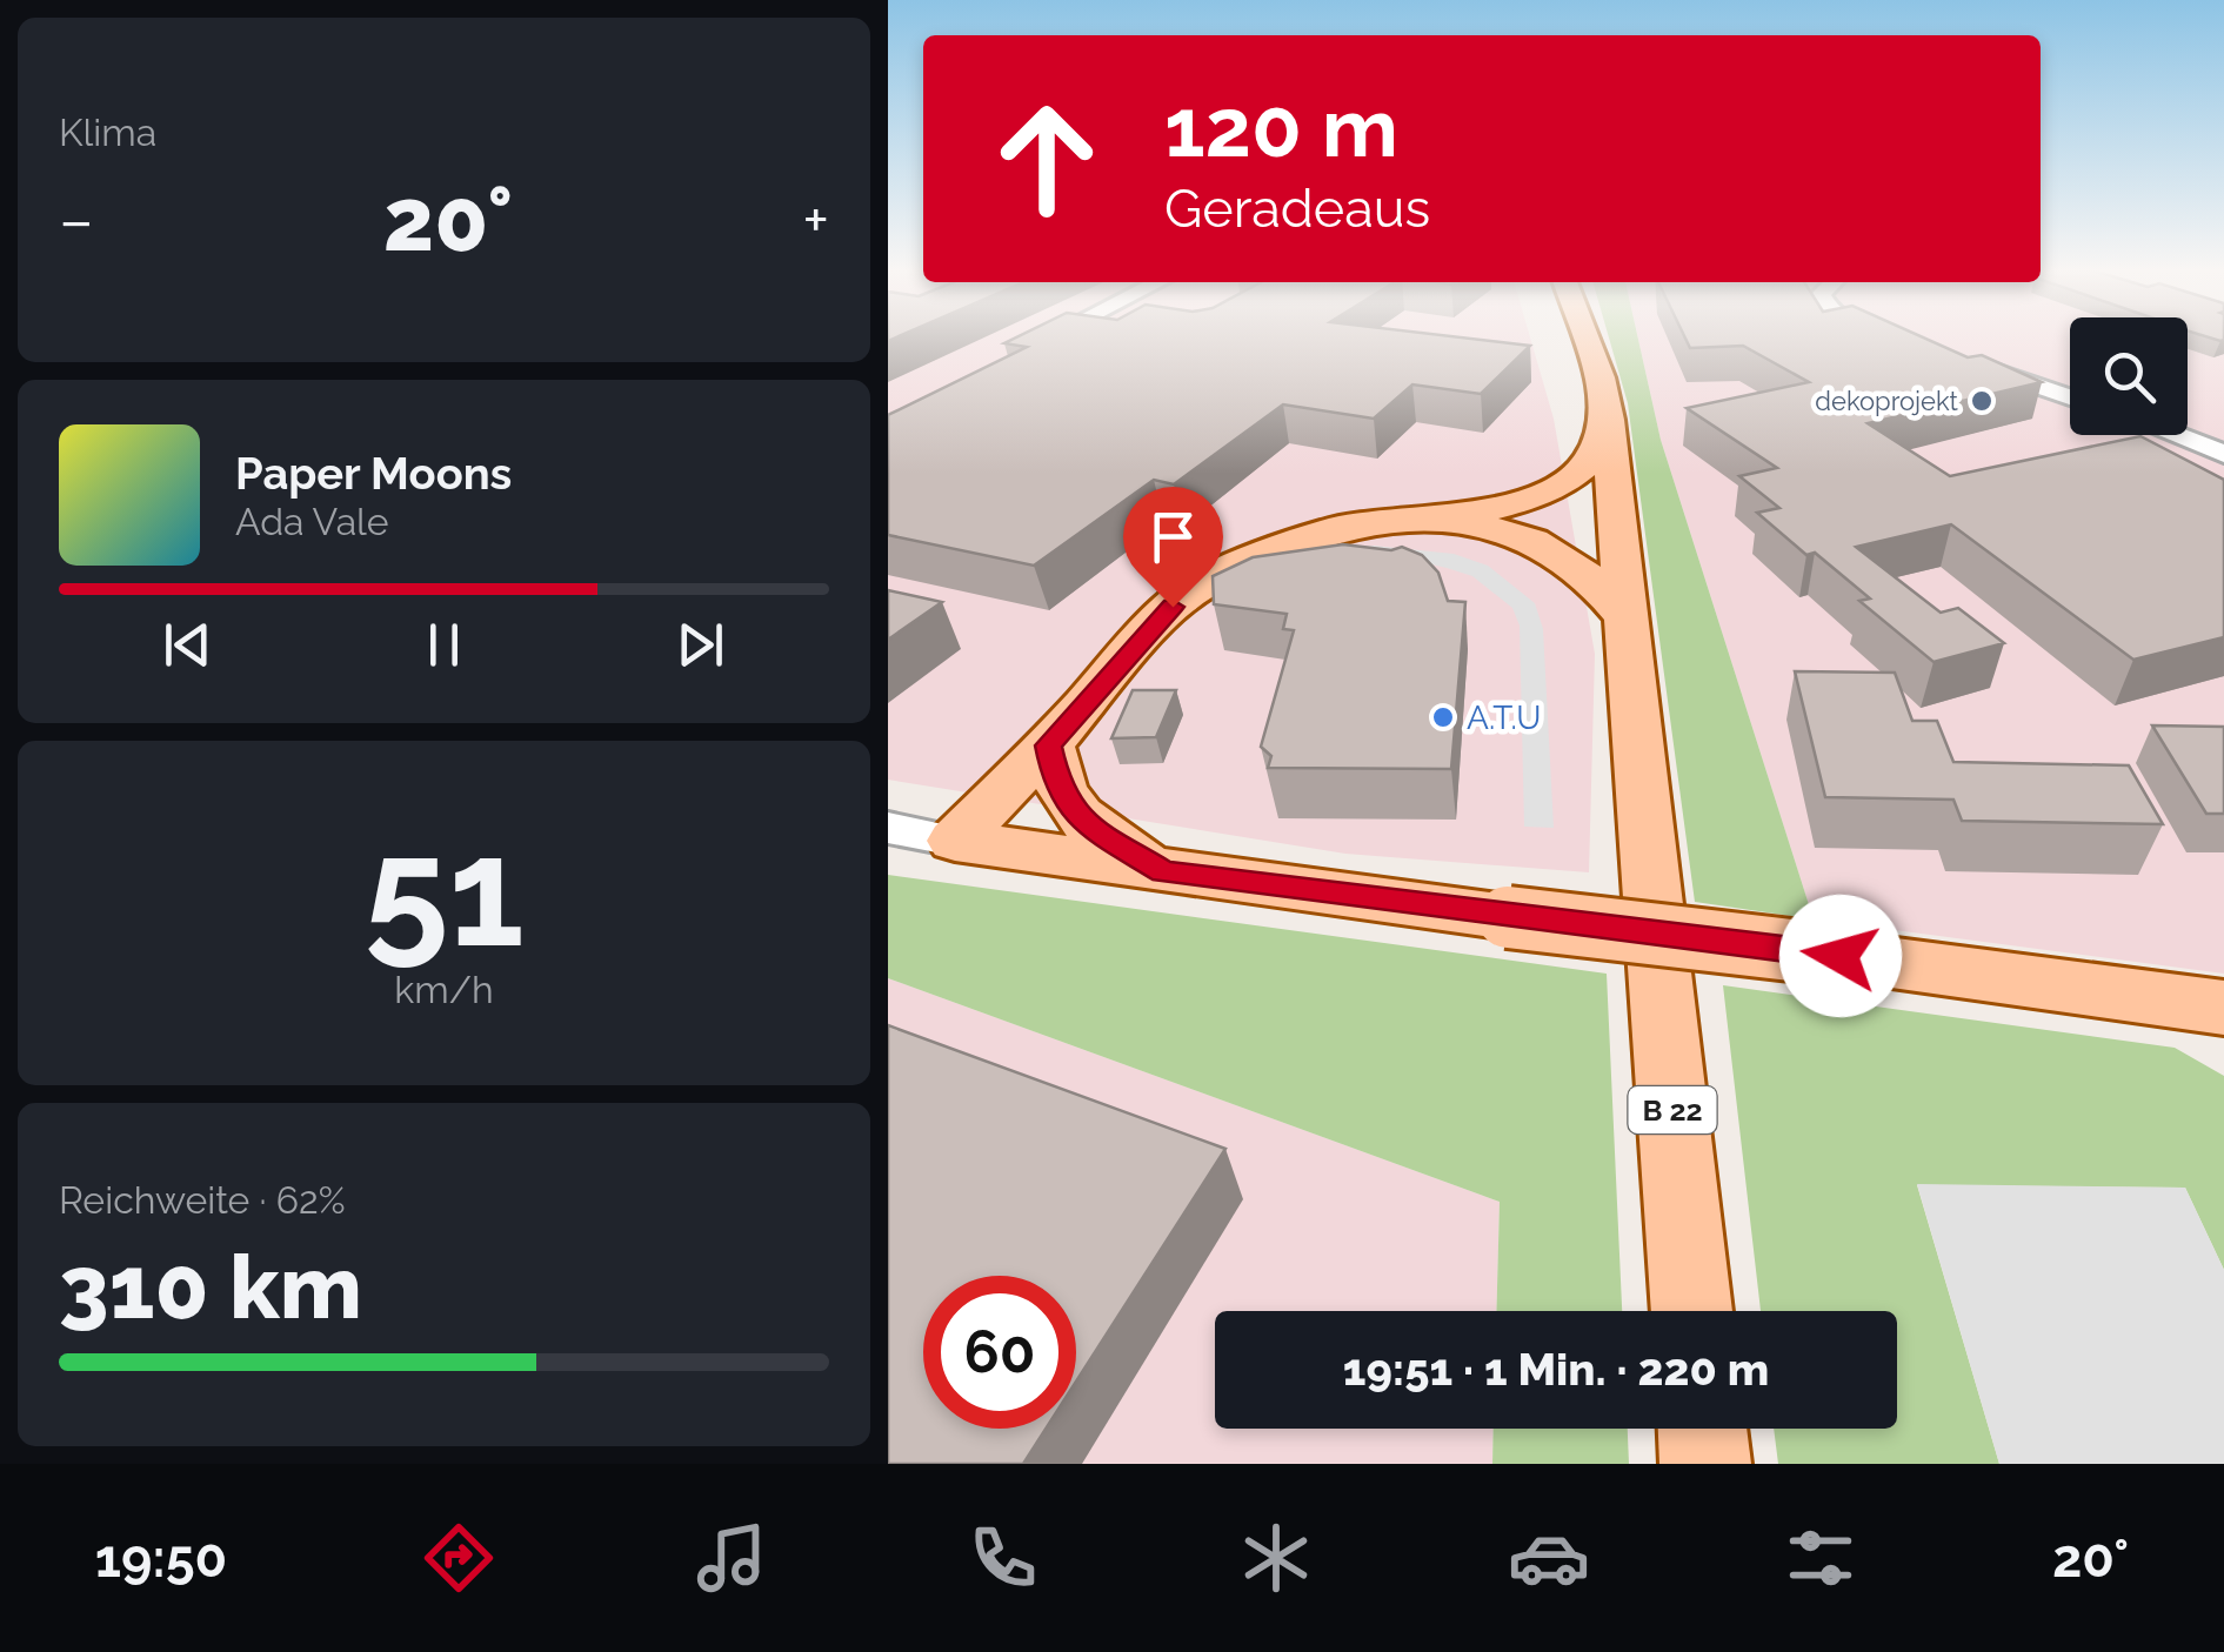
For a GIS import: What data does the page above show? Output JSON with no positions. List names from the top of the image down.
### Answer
{
  "streets": {
    "main road": ["B 22"]
  },
  "places": ["dekoprojekt", "A.T.U"],
  "page": {
    "tile": [
      "Klima",
      ["51", "km/h"],
      ["Reichweite · 62%", "310 km"]
    ],
    "turn": ["120 m", "Geradeaus"],
    "heat": ["−", "20°", "+"],
    "song": ["Paper Moons", "Ada Vale"],
    "limit": "60",
    "trip": "19:51 · 1 Min. · 220 m",
    "tabs": ["19:50", "20°"]
  }
}
